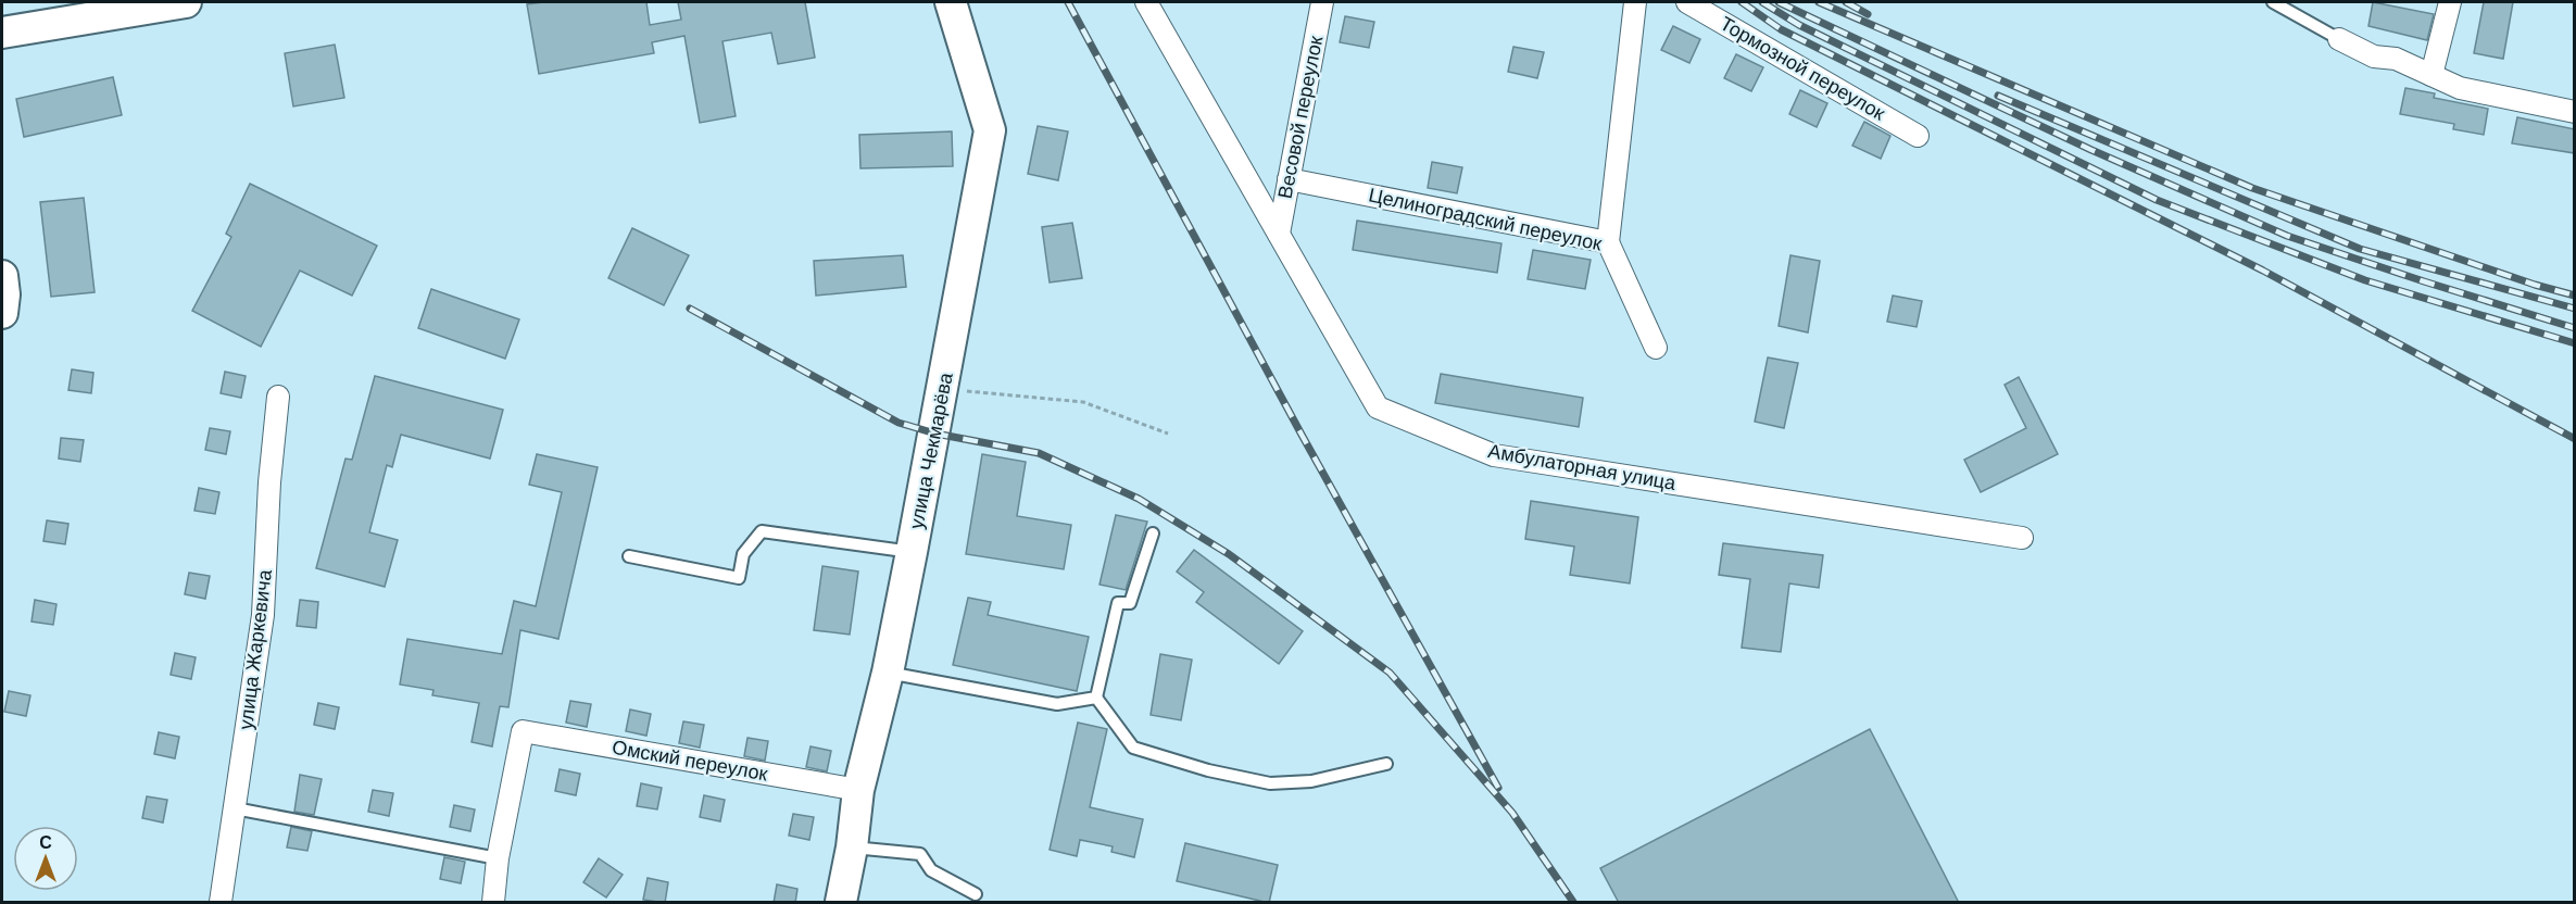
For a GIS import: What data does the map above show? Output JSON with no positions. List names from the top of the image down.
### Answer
{
  "streets": {
    "street": [
      "Тормозной переулок",
      "Весовой переулок",
      "Целиноградский переулок",
      "улица Чекмарёва",
      "Амбулаторная улица",
      "улица Жаркевича",
      "Омский переулок"
    ]
  },
  "crossings": [
    ["Весовой переулок", "Целиноградский переулок"],
    ["Весовой переулок", "Амбулаторная улица"],
    ["улица Чекмарёва", "Омский переулок"]
  ],
  "north": "top"
}
